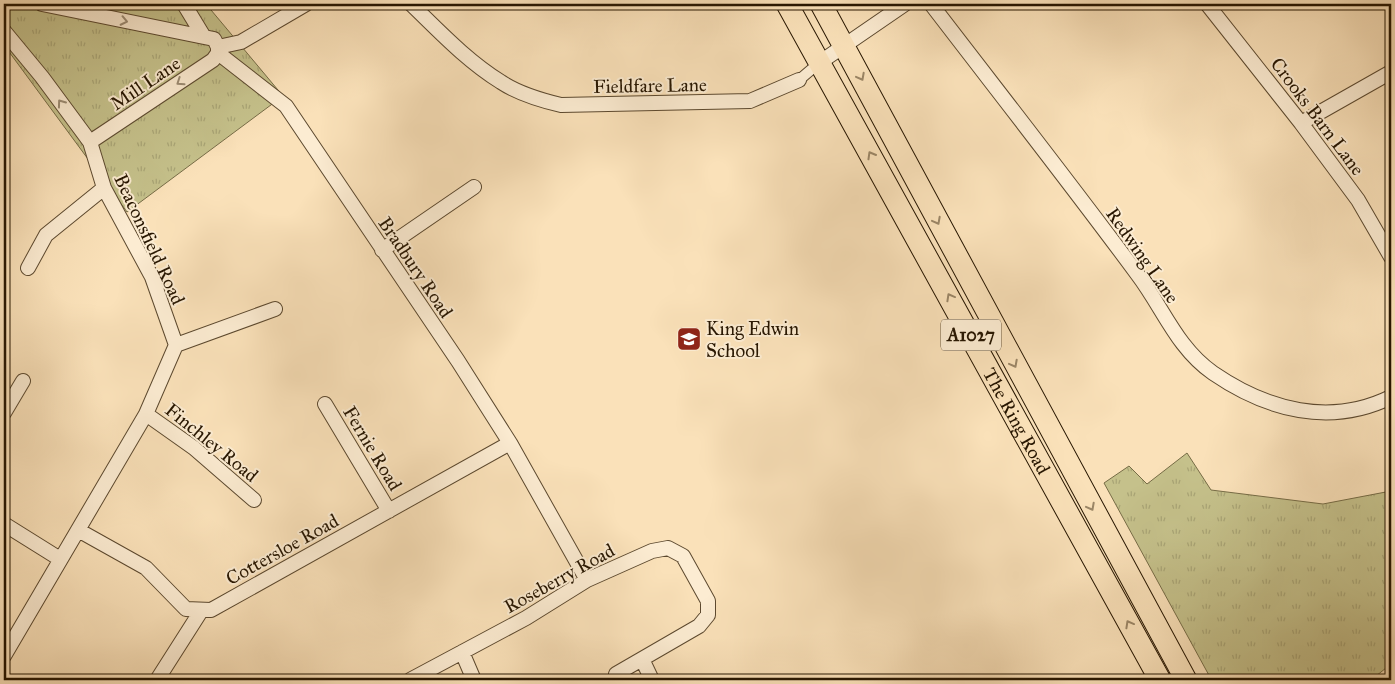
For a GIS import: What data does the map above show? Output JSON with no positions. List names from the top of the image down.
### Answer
{
  "streets": {
    "main road": ["A1027", "The Ring Road"],
    "street": [
      "Mill Lane",
      "Fieldfare Lane",
      "Crooks Barn Lane",
      "Beaconsfield Road",
      "Redwing Lane",
      "Bradbury Road",
      "Finchley Road",
      "Fernie Road",
      "Cottersloe Road",
      "Roseberry Road"
    ]
  },
  "crossings": [
    ["Mill Lane", "Beaconsfield Road"],
    ["Mill Lane", "Bradbury Road"],
    ["Bradbury Road", "Cottersloe Road"],
    ["Bradbury Road", "Roseberry Road"],
    ["Fernie Road", "Cottersloe Road"]
  ],
  "one_way": ["Mill Lane", "Beaconsfield Road"],
  "places": {
    "school or university": ["King Edwin School"]
  }
}
